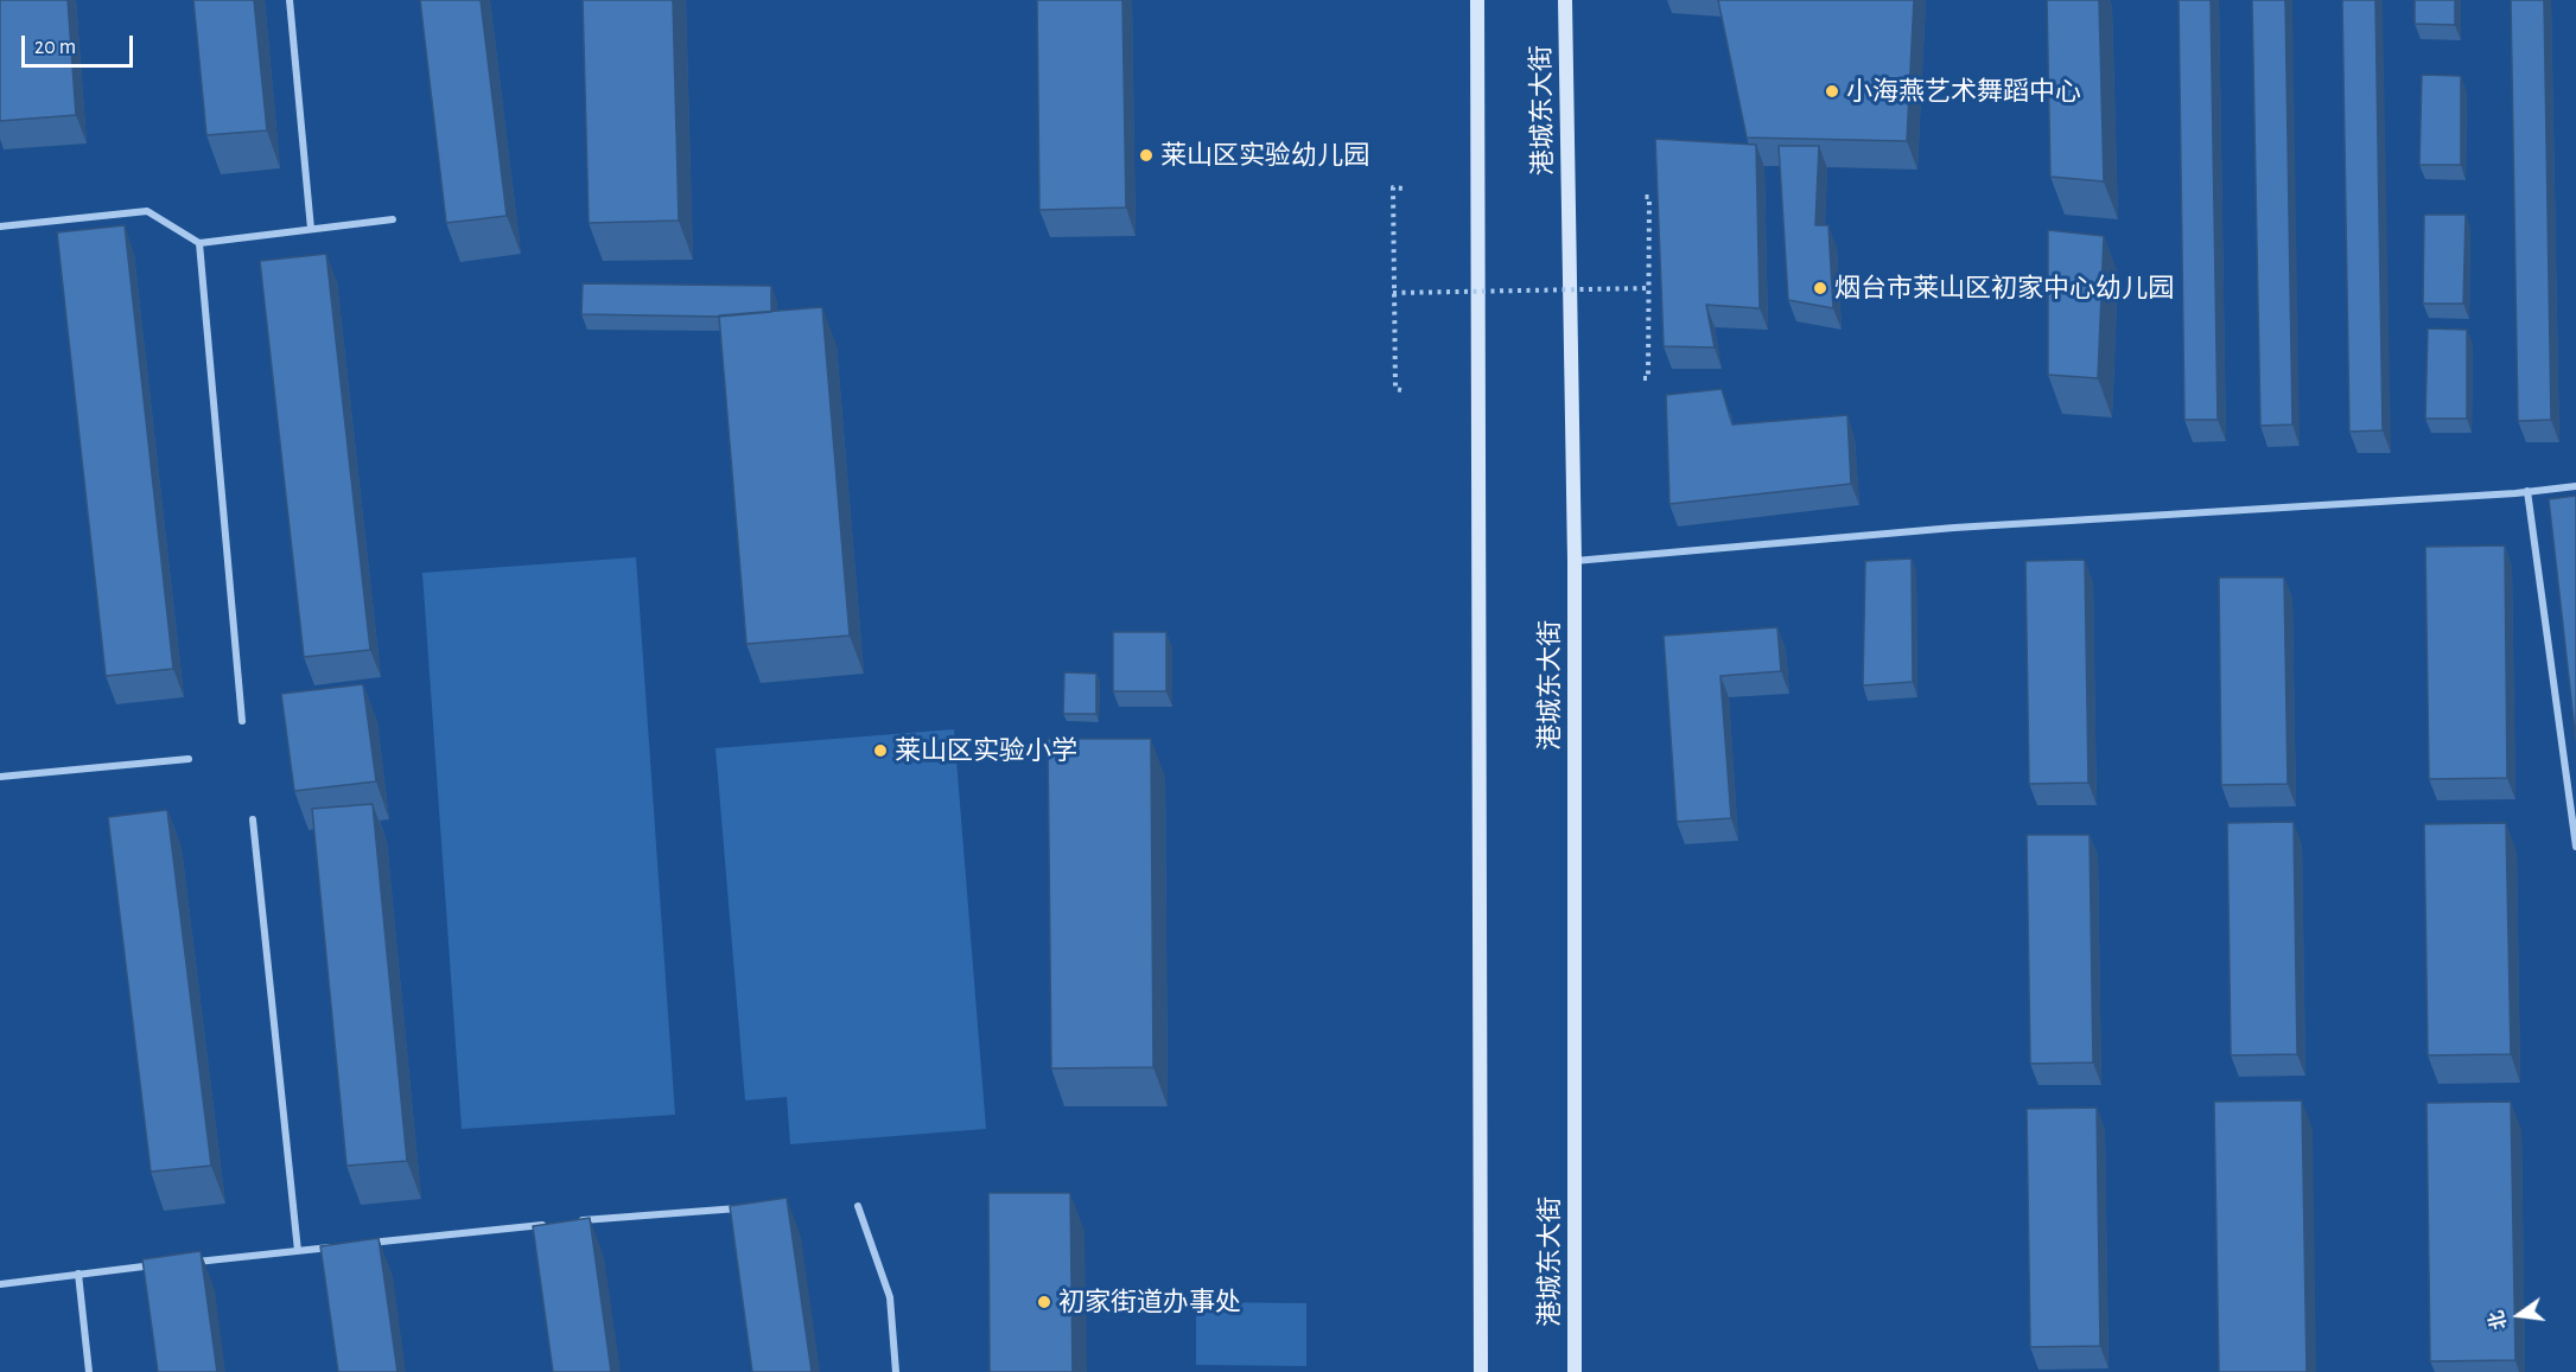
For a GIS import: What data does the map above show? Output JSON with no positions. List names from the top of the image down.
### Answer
{
  "streets": {
    "main road": ["港城东大街"]
  },
  "places": [
    "小海燕艺术舞蹈中心",
    "莱山区实验幼儿园",
    "烟台市莱山区初家中心幼儿园",
    "莱山区实验小学",
    "初家街道办事处"
  ],
  "scale_bar": "20 m",
  "north": "left"
}
